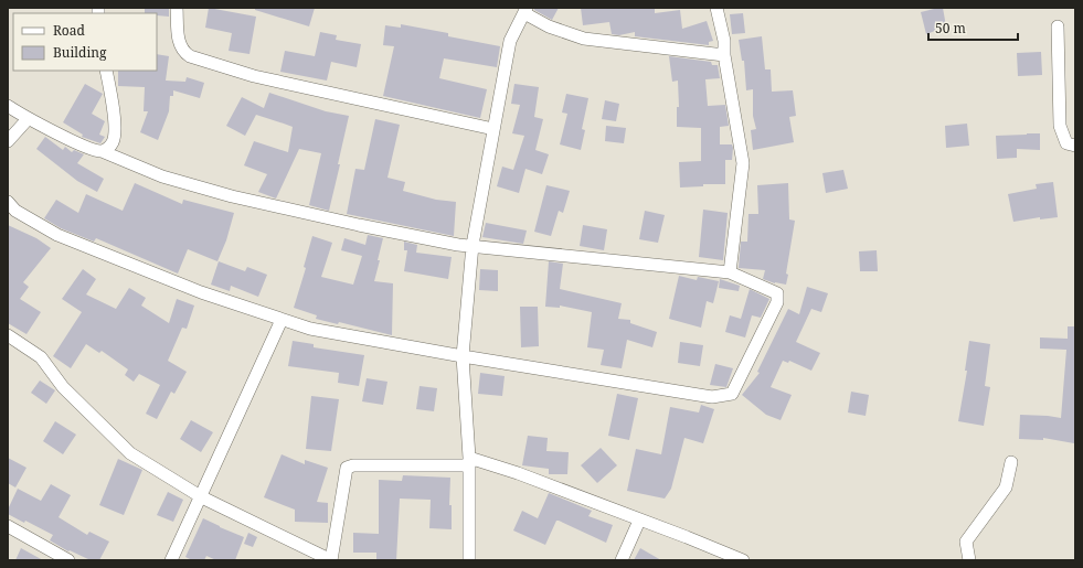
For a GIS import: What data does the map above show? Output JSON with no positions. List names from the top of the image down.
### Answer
{
  "legend": ["Road", "Building"],
  "scale_bar": "50 m"
}
